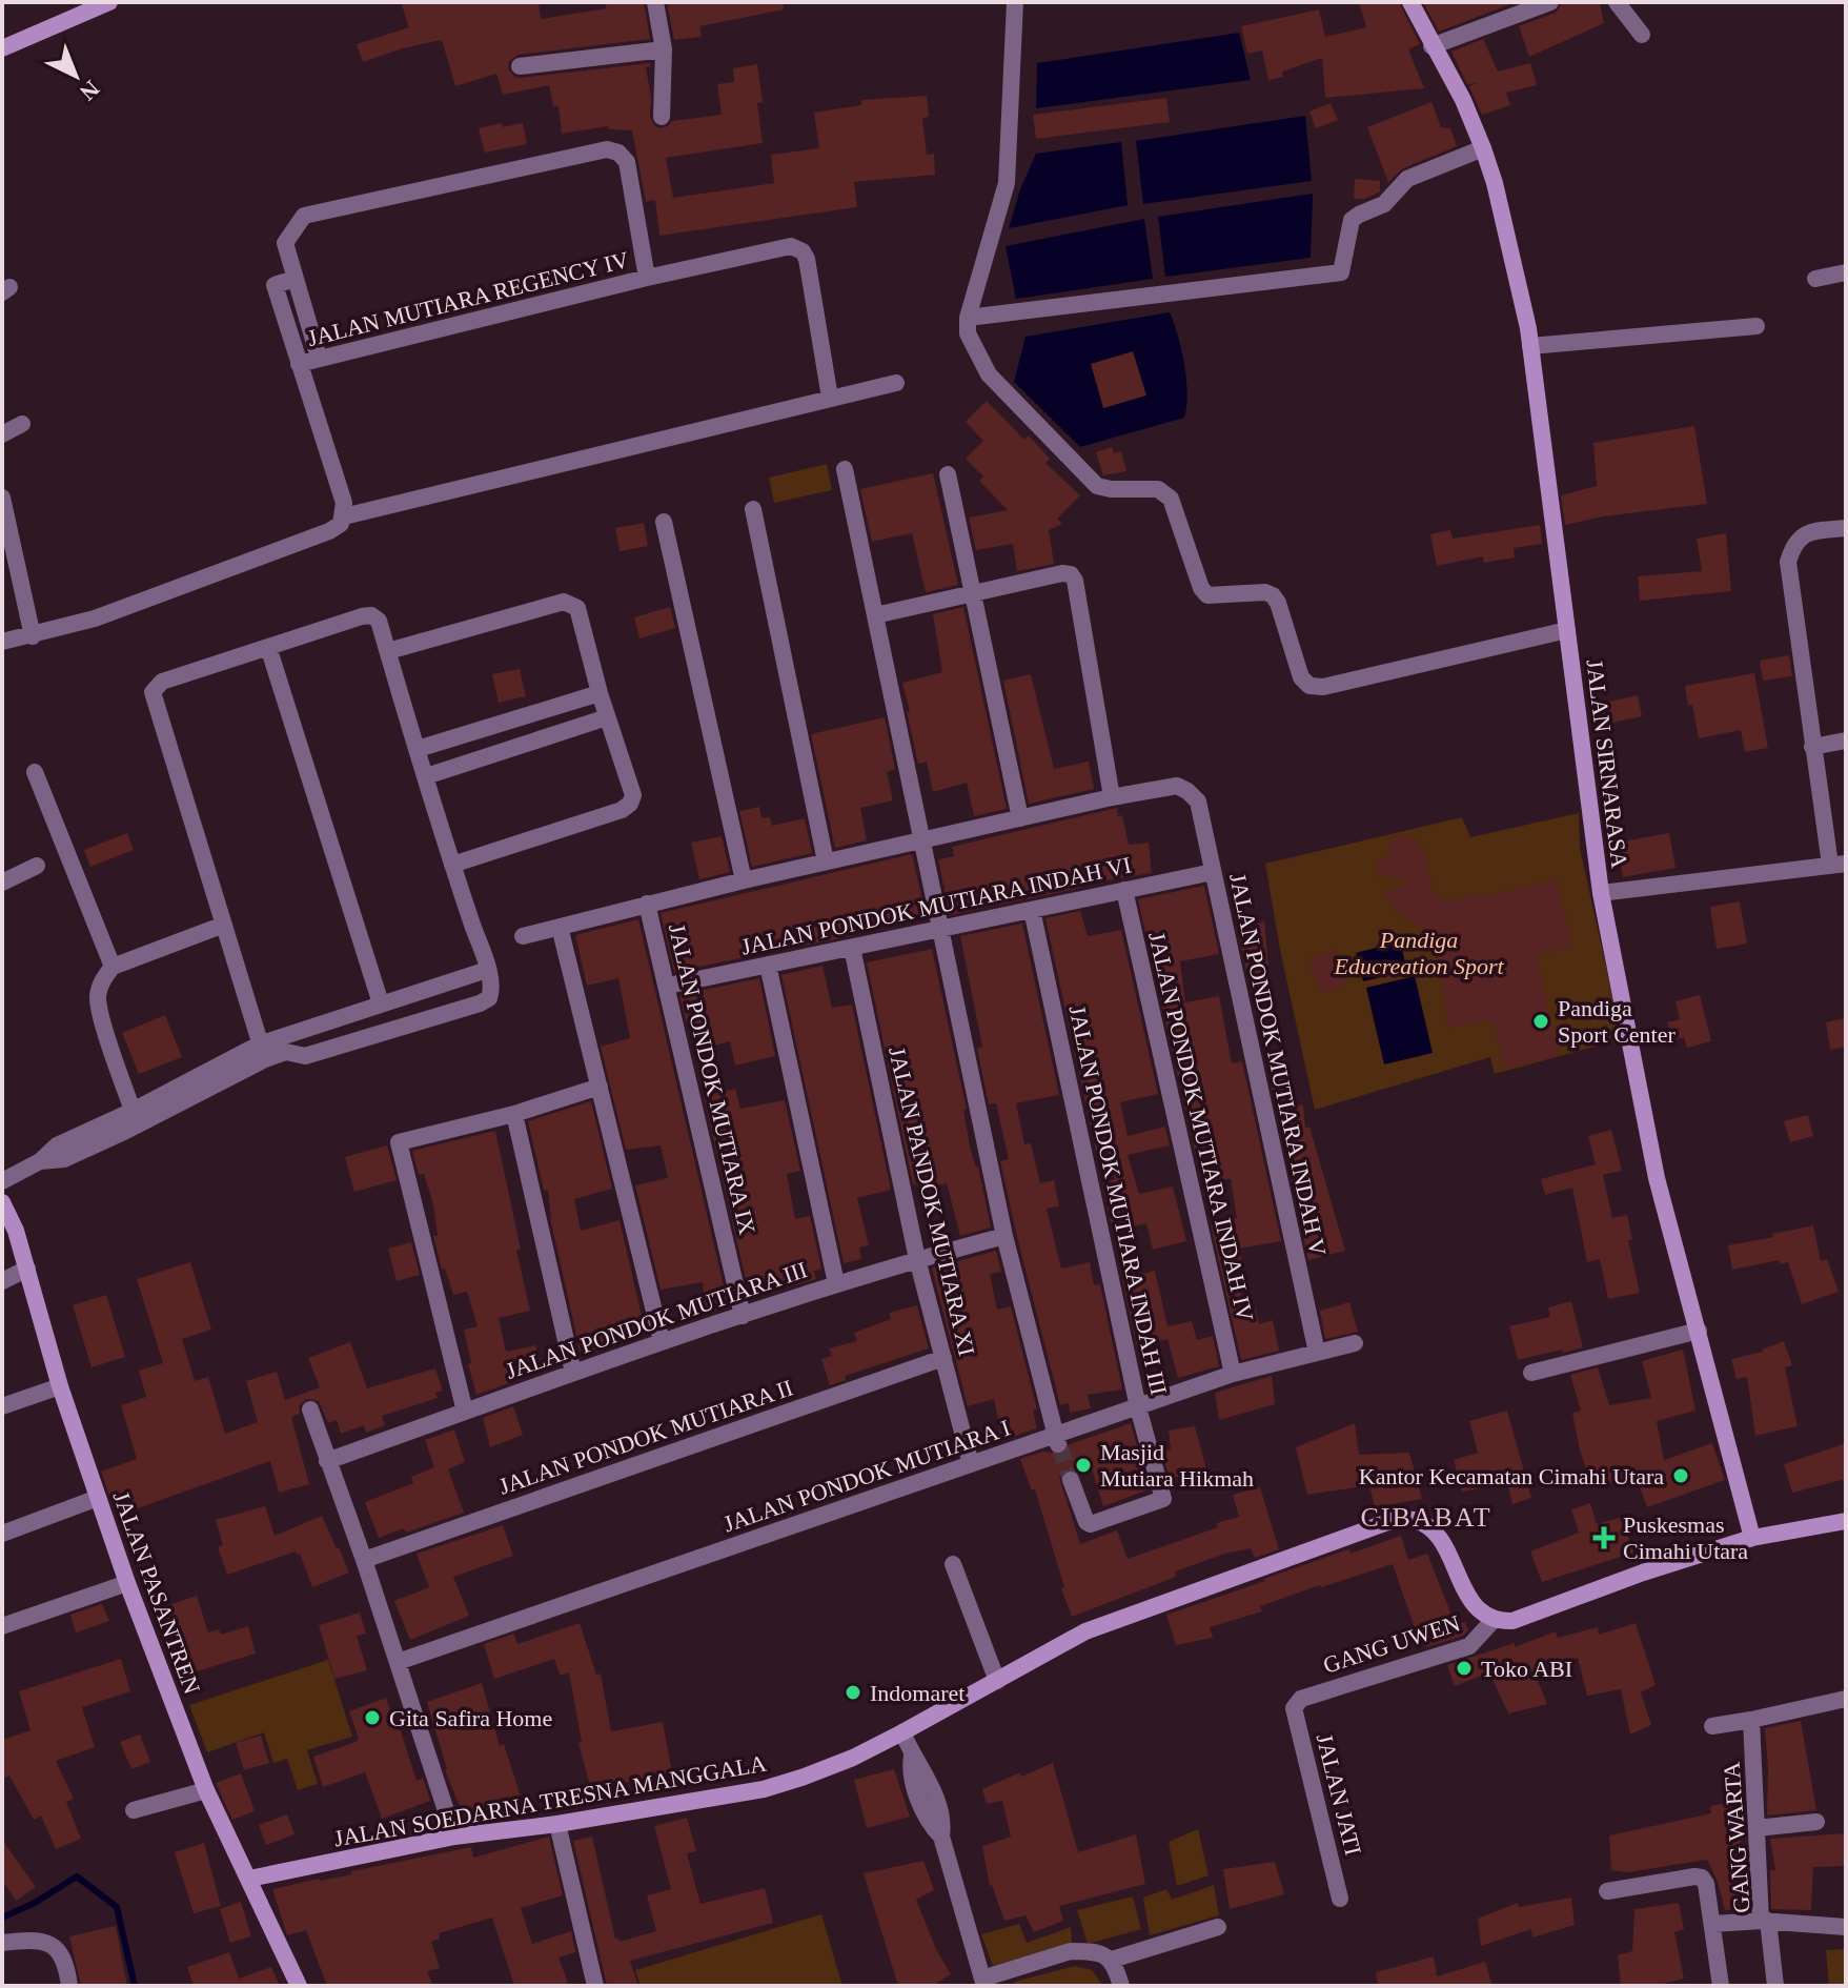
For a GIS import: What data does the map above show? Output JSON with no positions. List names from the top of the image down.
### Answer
{
  "streets": {
    "main road": ["JALAN SIRNARASA", "JALAN PASANTREN", "JALAN SOEDARNA TRESNA MANGGALA"],
    "street": [
      "JALAN MUTIARA REGENCY IV",
      "JALAN PONDOK MUTIARA INDAH VI",
      "JALAN PONDOK MUTIARA INDAH V",
      "JALAN PONDOK MUTIARA IX",
      "JALAN PONDOK MUTIARA INDAH IV",
      "JALAN PONDOK MUTIARA INDAH III",
      "JALAN PANDOK MUTIARA XI",
      "JALAN PONDOK MUTIARA III",
      "JALAN PONDOK MUTIARA II",
      "JALAN PONDOK MUTIARA I",
      "GANG UWEN",
      "JALAN JATI",
      "GANG WARTA"
    ]
  },
  "crossings": [
    ["JALAN PONDOK MUTIARA INDAH VI", "JALAN PONDOK MUTIARA INDAH V"],
    ["JALAN PONDOK MUTIARA INDAH VI", "JALAN PONDOK MUTIARA IX"],
    ["JALAN PONDOK MUTIARA INDAH VI", "JALAN PONDOK MUTIARA INDAH IV"],
    ["JALAN PONDOK MUTIARA INDAH VI", "JALAN PONDOK MUTIARA INDAH III"],
    ["JALAN PONDOK MUTIARA INDAH VI", "JALAN PANDOK MUTIARA XI"],
    ["JALAN PONDOK MUTIARA INDAH V", "JALAN PONDOK MUTIARA I"],
    ["JALAN PONDOK MUTIARA IX", "JALAN PONDOK MUTIARA III"],
    ["JALAN PONDOK MUTIARA INDAH IV", "JALAN PONDOK MUTIARA I"],
    ["JALAN PONDOK MUTIARA INDAH III", "JALAN PONDOK MUTIARA I"],
    ["JALAN PANDOK MUTIARA XI", "JALAN PONDOK MUTIARA III"],
    ["JALAN PANDOK MUTIARA XI", "JALAN PONDOK MUTIARA II"],
    ["JALAN PANDOK MUTIARA XI", "JALAN PONDOK MUTIARA I"],
    ["JALAN PASANTREN", "JALAN SOEDARNA TRESNA MANGGALA"],
    ["GANG UWEN", "JALAN JATI"],
    ["GANG UWEN", "JALAN SOEDARNA TRESNA MANGGALA"]
  ],
  "districts": ["CIBABAT"],
  "parks": ["Pandiga Educreation Sport"],
  "places": {
    "other": [
      "Pandiga Sport Center",
      "Masjid Mutiara Hikmah",
      "Kantor Kecamatan Cimahi Utara",
      "Toko ABI",
      "Indomaret",
      "Gita Safira Home"
    ],
    "health": ["Puskesmas Cimahi Utara"]
  },
  "north": "bottom right"
}
